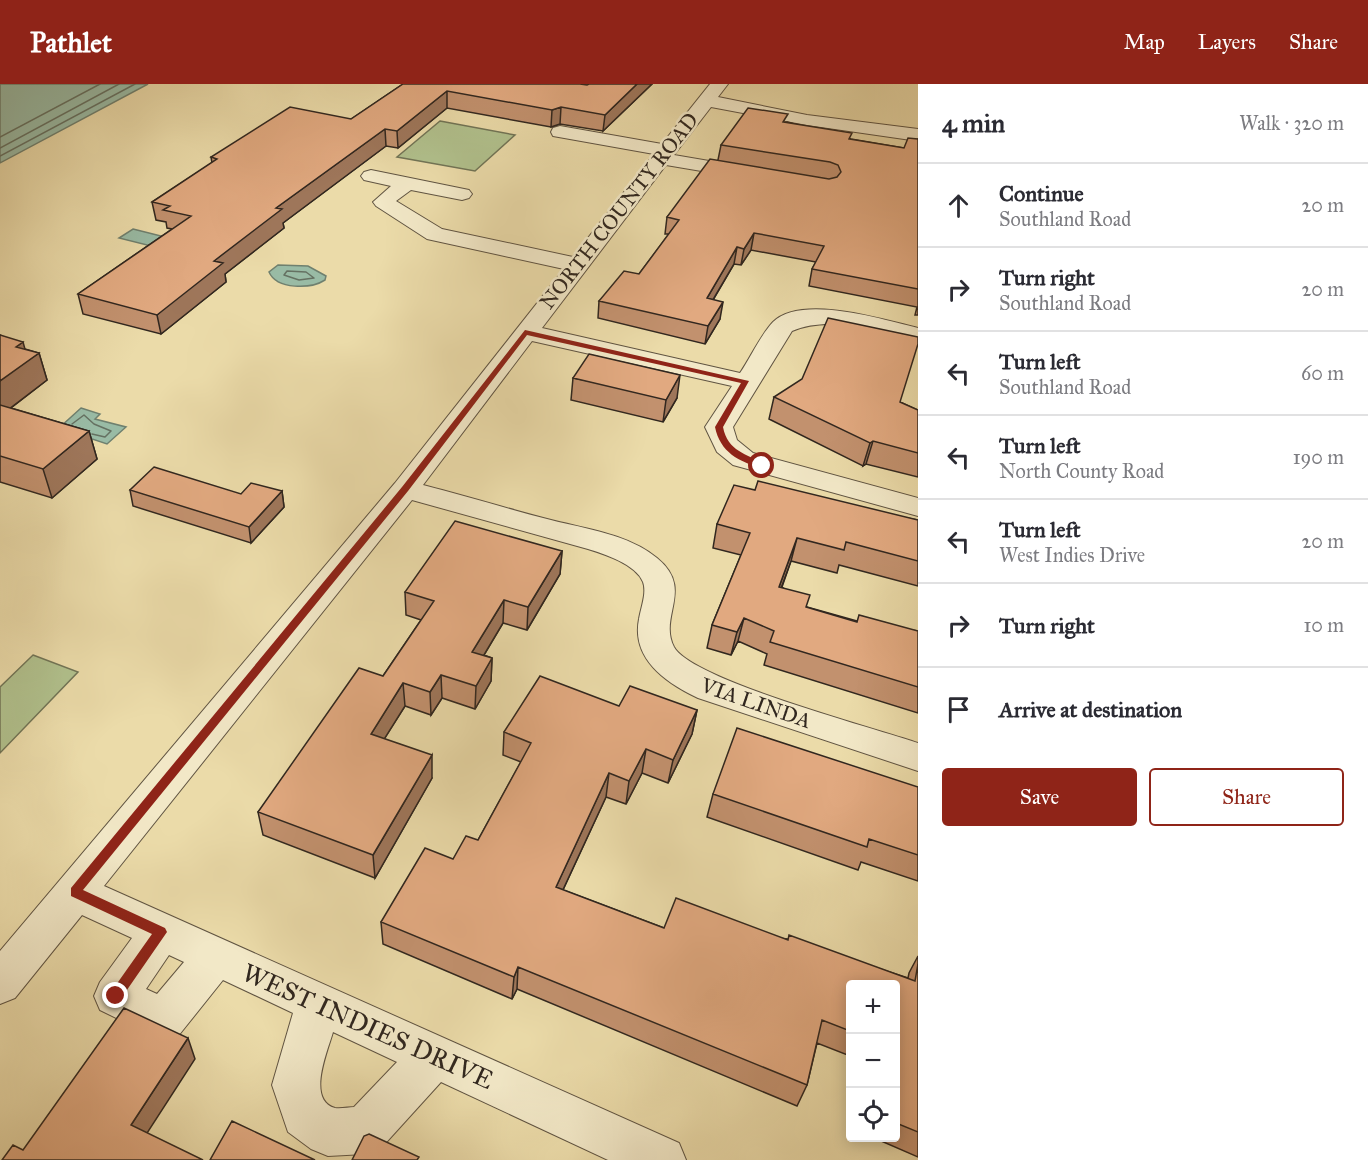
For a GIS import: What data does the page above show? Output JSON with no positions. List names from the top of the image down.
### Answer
{
  "streets": {
    "street": ["NORTH COUNTY ROAD", "VIA LINDA", "WEST INDIES DRIVE"]
  },
  "crossings": [
    ["NORTH COUNTY ROAD", "VIA LINDA"],
    ["NORTH COUNTY ROAD", "WEST INDIES DRIVE"]
  ],
  "page": {
    "header": "Pathlet",
    "nav": ["Map", "Layers", "Share"],
    "heading": ["4 min", "Walk · 320 m"],
    "list": [
      ["Continue", "Southland Road", "20 m"],
      ["Turn right", "Southland Road", "20 m"],
      ["Turn left", "Southland Road", "60 m"],
      ["Turn left", "North County Road", "190 m"],
      ["Turn left", "West Indies Drive", "20 m"],
      ["Turn right", "10 m"],
      "Arrive at destination"
    ],
    "buttons": ["Save", "Share"],
    "map_buttons": ["+", "−"]
  }
}
